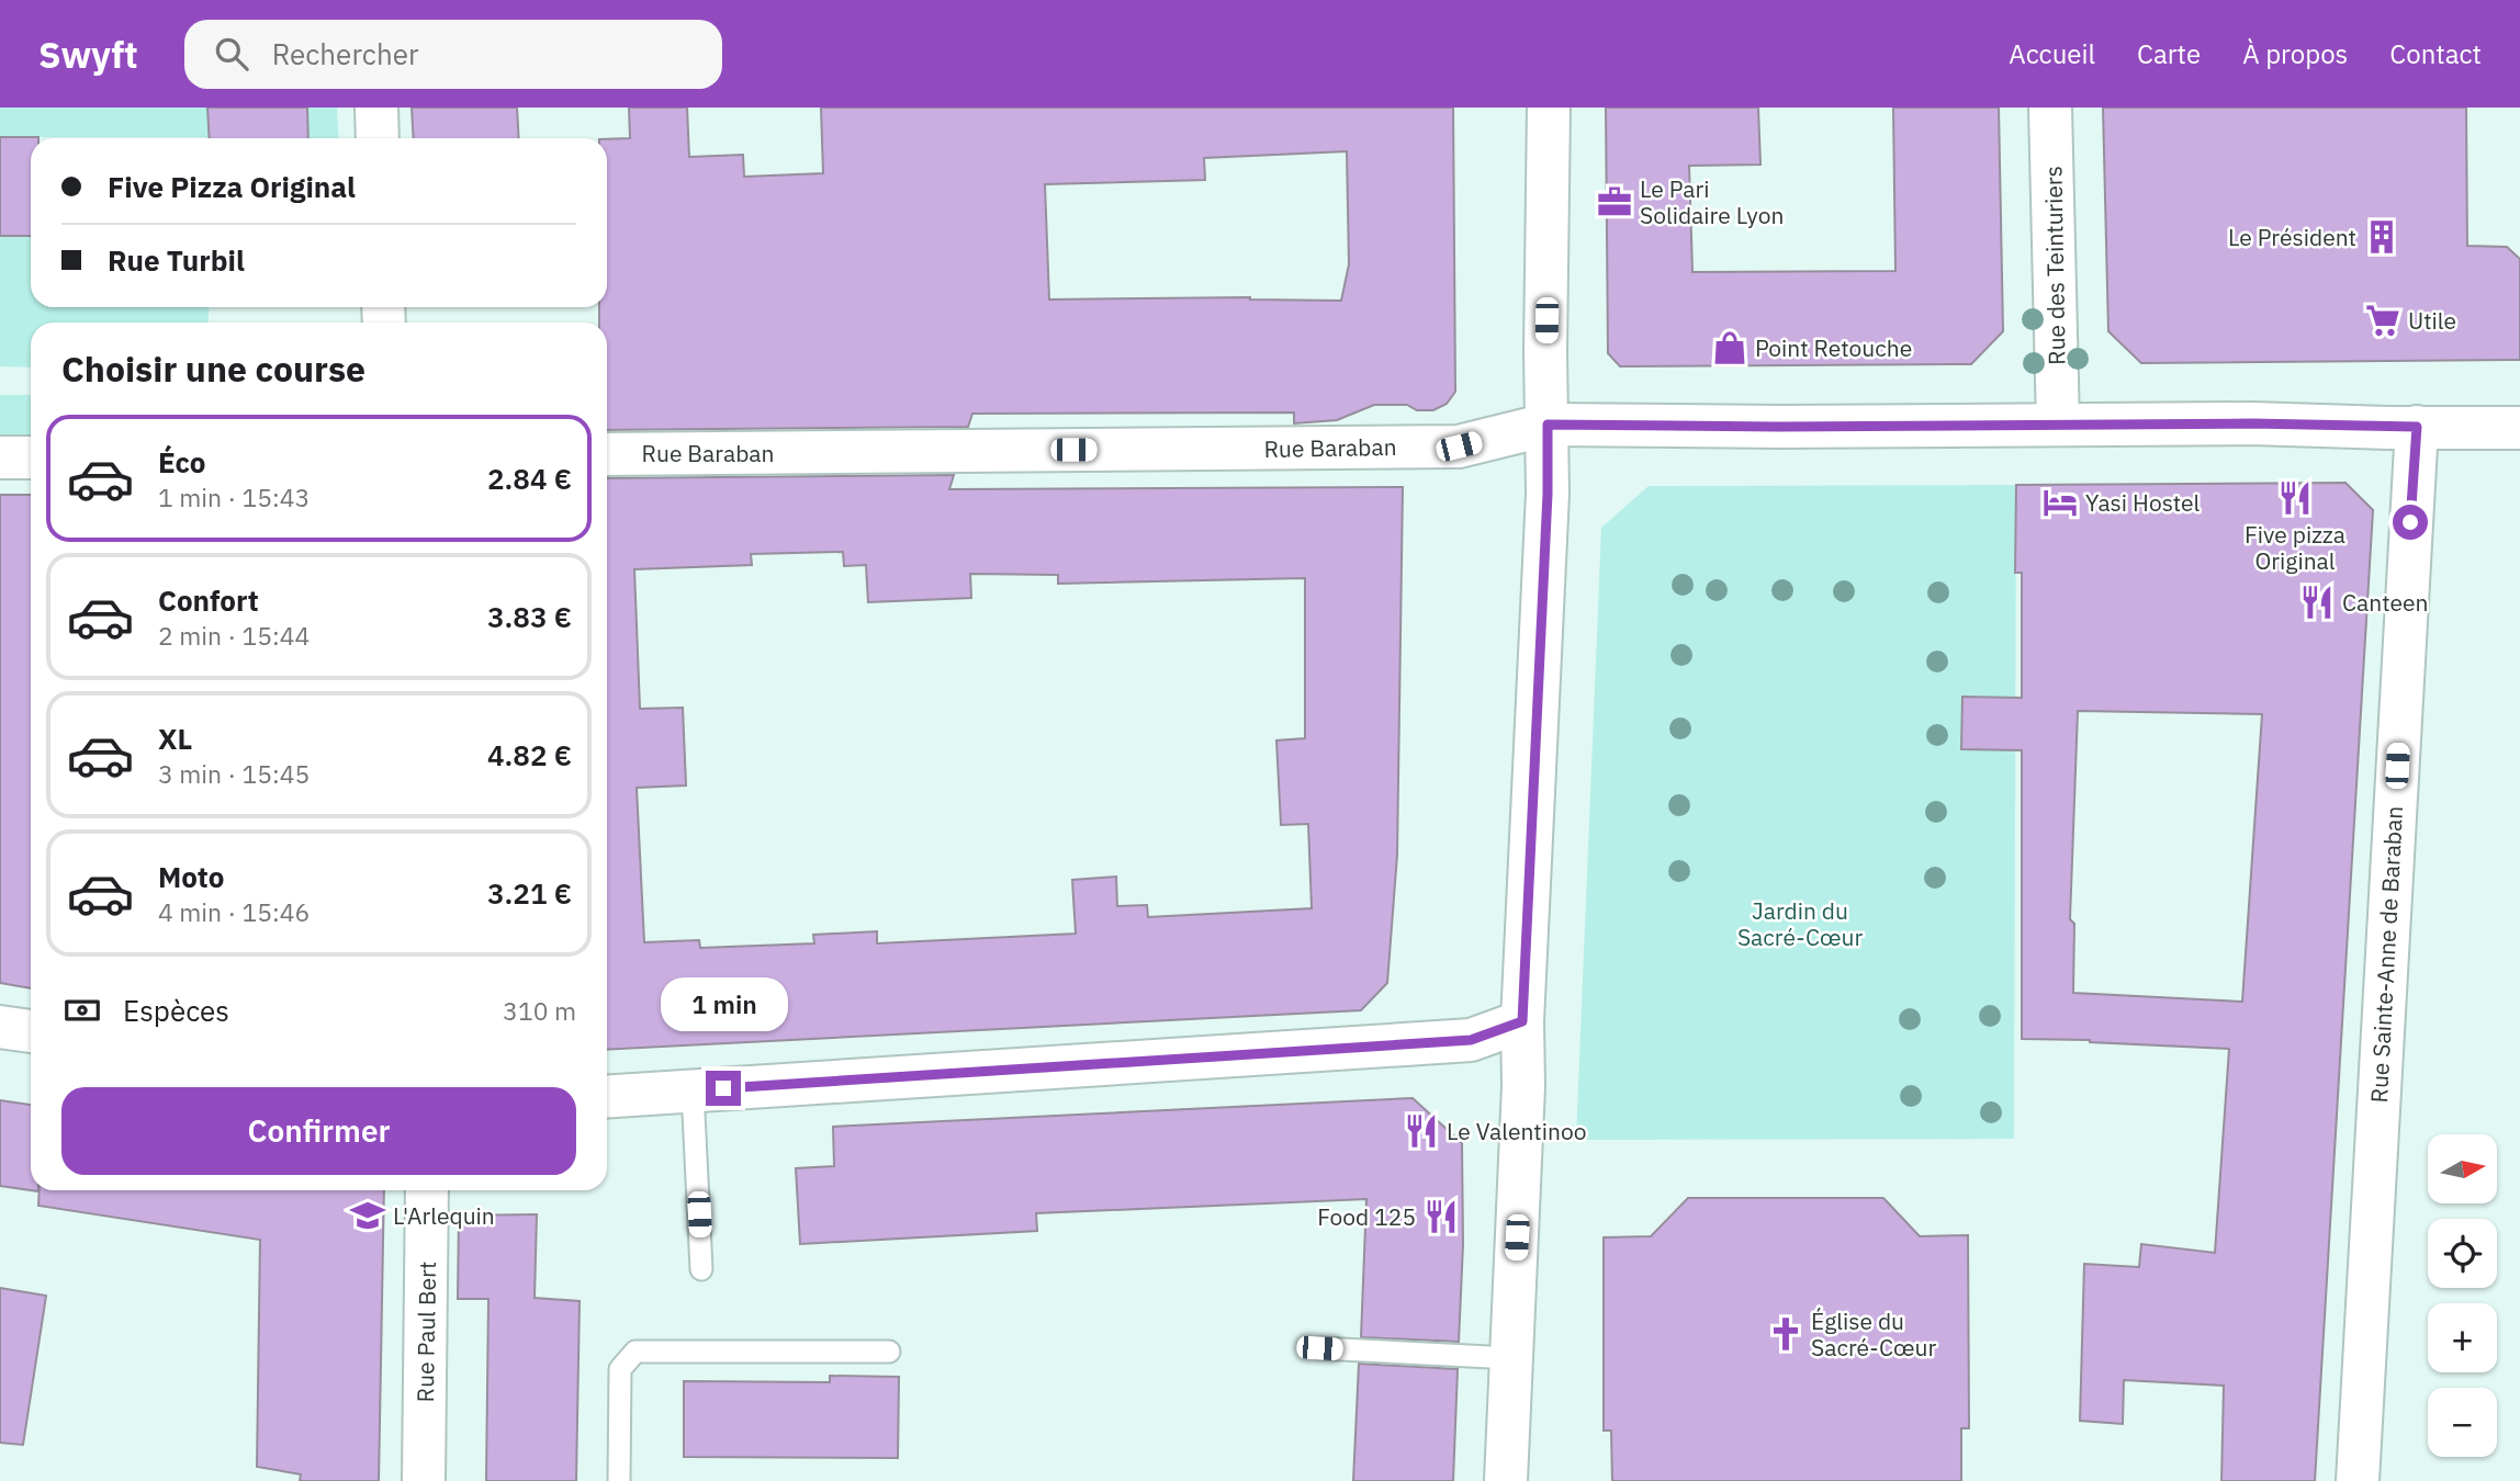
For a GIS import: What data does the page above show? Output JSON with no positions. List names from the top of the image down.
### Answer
{
  "streets": {
    "street": [
      "Rue des Teinturiers",
      "Rue Baraban",
      "Rue Sainte-Anne de Baraban",
      "Rue Paul Bert"
    ]
  },
  "crossings": [
    ["Rue des Teinturiers", "Rue Baraban"],
    ["Rue Baraban", "Rue Sainte-Anne de Baraban"]
  ],
  "parks": ["Jardin du Sacré-Cœur"],
  "places": {
    "office": ["Le Pari Solidaire Lyon"],
    "building": ["Le Président"],
    "supermarket": ["Utile"],
    "shop": ["Point Retouche"],
    "restaurant": [
      "Five pizza Original",
      "Canteen",
      "Le Valentinoo",
      "Food 125"
    ],
    "hotel": ["Yasi Hostel"],
    "school or university": ["L'Arlequin"],
    "church": ["Église du Sacré-Cœur"]
  },
  "north": "right",
  "page": {
    "header": "Swyft",
    "search": "Rechercher",
    "nav": [
      "Accueil",
      "Carte",
      "À propos",
      "Contact"
    ],
    "banner": ["Five Pizza Original", "Rue Turbil"],
    "heading": "Choisir une course",
    "list": [
      {
        "name": "Éco",
        "note": "1 min · 15:43",
        "value": "2.84 €"
      },
      {
        "name": "Confort",
        "note": "2 min · 15:44",
        "value": "3.83 €"
      },
      {
        "name": "XL",
        "note": "3 min · 15:45",
        "value": "4.82 €"
      },
      {
        "name": "Moto",
        "note": "4 min · 15:46",
        "value": "3.21 €"
      }
    ],
    "pay": ["Espèces", "310 m"],
    "bubble": "1 min",
    "buttons": "Confirmer",
    "map_buttons": ["+", "−"]
  }
}
